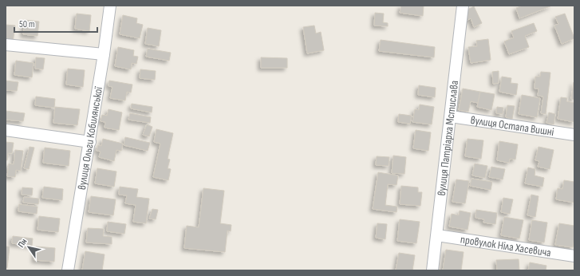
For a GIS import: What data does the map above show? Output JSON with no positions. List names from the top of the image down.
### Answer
{
  "streets": {
    "street": [
      "вулиця Остапа Вишні",
      "вулиця Ольги Кобилянської",
      "вулиця Патріарха Мстислава",
      "провулок Ніла Хасевича"
    ]
  },
  "crossings": [
    ["вулиця Остапа Вишні", "вулиця Патріарха Мстислава"],
    ["вулиця Патріарха Мстислава", "провулок Ніла Хасевича"]
  ],
  "scale_bar": "50 m",
  "north": "top left"
}
